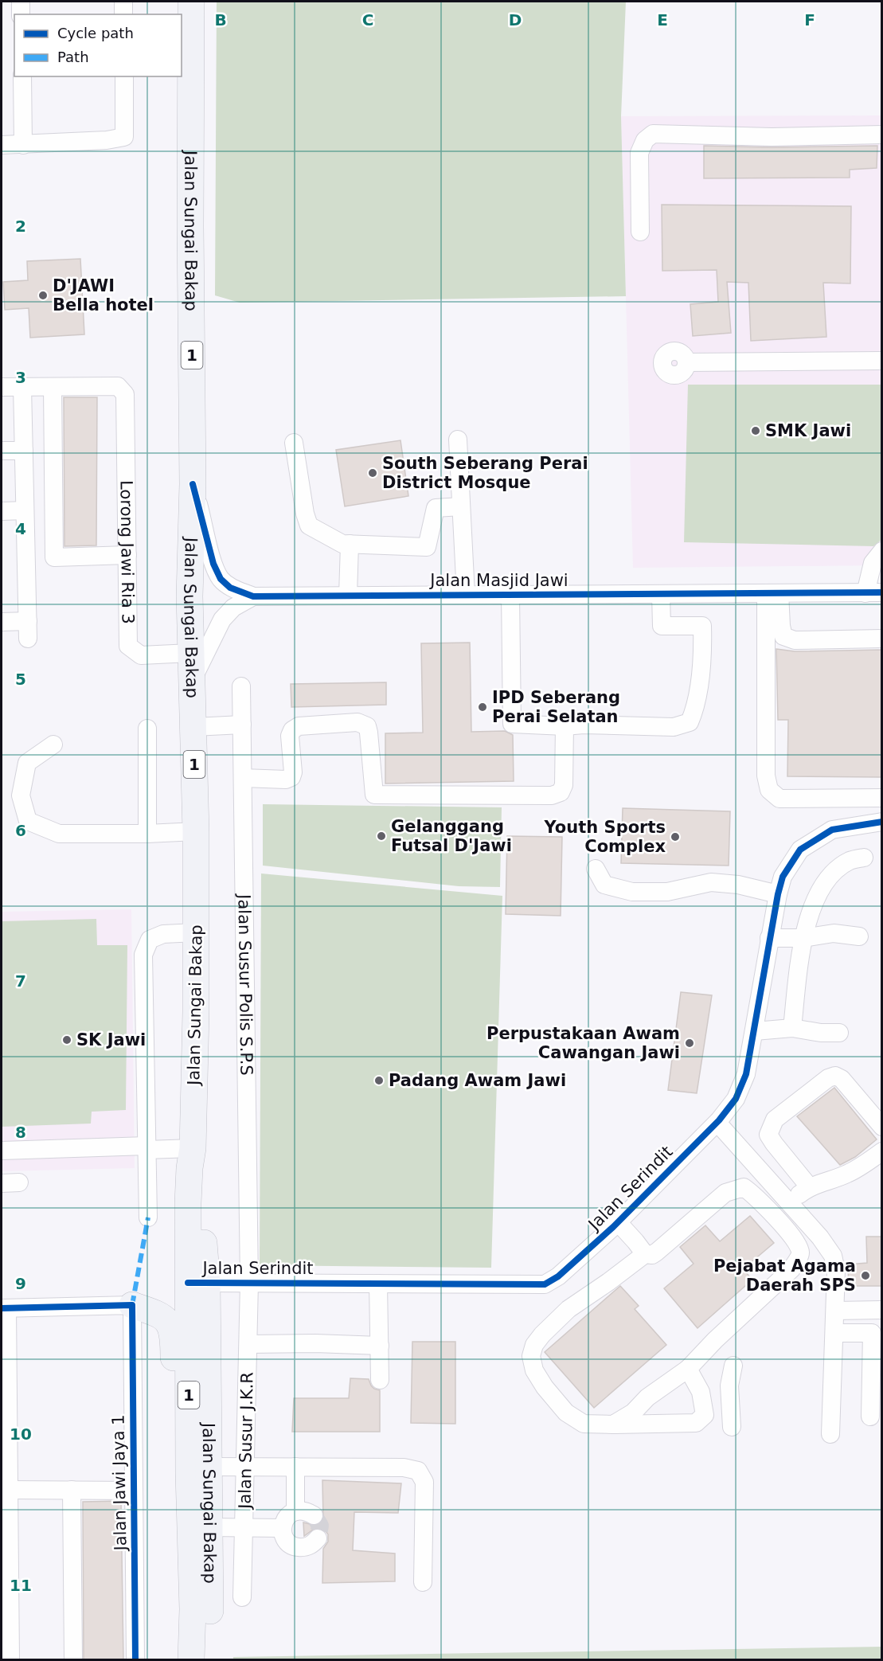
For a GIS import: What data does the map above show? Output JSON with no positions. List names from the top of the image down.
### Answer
{
  "streets": {
    "highway": ["Jalan Sungai Bakap", "1"],
    "street": [
      "Lorong Jawi Ria 3",
      "Jalan Masjid Jawi",
      "Jalan Susur Polis S.P.S",
      "Jalan Serindit",
      "Jalan Susur J.K.R",
      "Jalan Jawi Jaya 1"
    ]
  },
  "crossings": [
    ["Jalan Sungai Bakap", "Lorong Jawi Ria 3"],
    ["Jalan Sungai Bakap", "Jalan Masjid Jawi"],
    ["Jalan Sungai Bakap", "Jalan Serindit"],
    ["Jalan Susur Polis S.P.S", "Jalan Serindit"],
    ["Jalan Susur Polis S.P.S", "Jalan Susur J.K.R"],
    ["Jalan Serindit", "Jalan Susur J.K.R"]
  ],
  "places": [
    "D'JAWI Bella hotel",
    "SMK Jawi",
    "South Seberang Perai District Mosque",
    "IPD Seberang Perai Selatan",
    "Gelanggang Futsal D'Jawi",
    "Youth Sports Complex",
    "SK Jawi",
    "Perpustakaan Awam Cawangan Jawi",
    "Padang Awam Jawi",
    "Pejabat Agama Daerah SPS"
  ],
  "legend": ["Cycle path", "Path"],
  "grid": {
    "columns": [
      "B",
      "C",
      "D",
      "E",
      "F"
    ],
    "rows": [
      "2",
      "3",
      "4",
      "5",
      "6",
      "7",
      "8",
      "9",
      "10",
      "11"
    ]
  }
}
